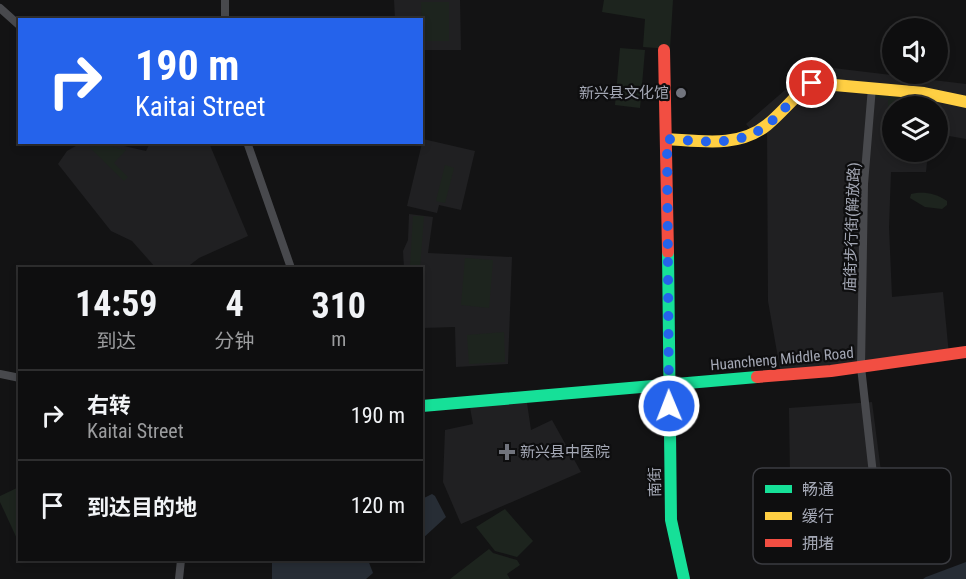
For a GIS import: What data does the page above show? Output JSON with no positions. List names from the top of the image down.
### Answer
{
  "streets": {
    "street": ["庙街步行街(解放路)", "Huancheng Middle Road", "南街"]
  },
  "crossings": [
    ["庙街步行街(解放路)", "Huancheng Middle Road"],
    ["Huancheng Middle Road", "南街"]
  ],
  "places": {
    "other": ["新兴县文化馆"],
    "health": ["新兴县中医院"]
  },
  "legend": ["畅通", "缓行", "拥堵"],
  "page": {
    "turn": ["190 m", "Kaitai Street"],
    "eta": [
      "14:59",
      "到达",
      "4",
      "分钟",
      "310",
      "m"
    ],
    "list": [
      {
        "name": "右转",
        "note": "Kaitai Street",
        "value": "190 m"
      },
      {
        "name": "到达目的地",
        "value": "120 m"
      }
    ]
  }
}
